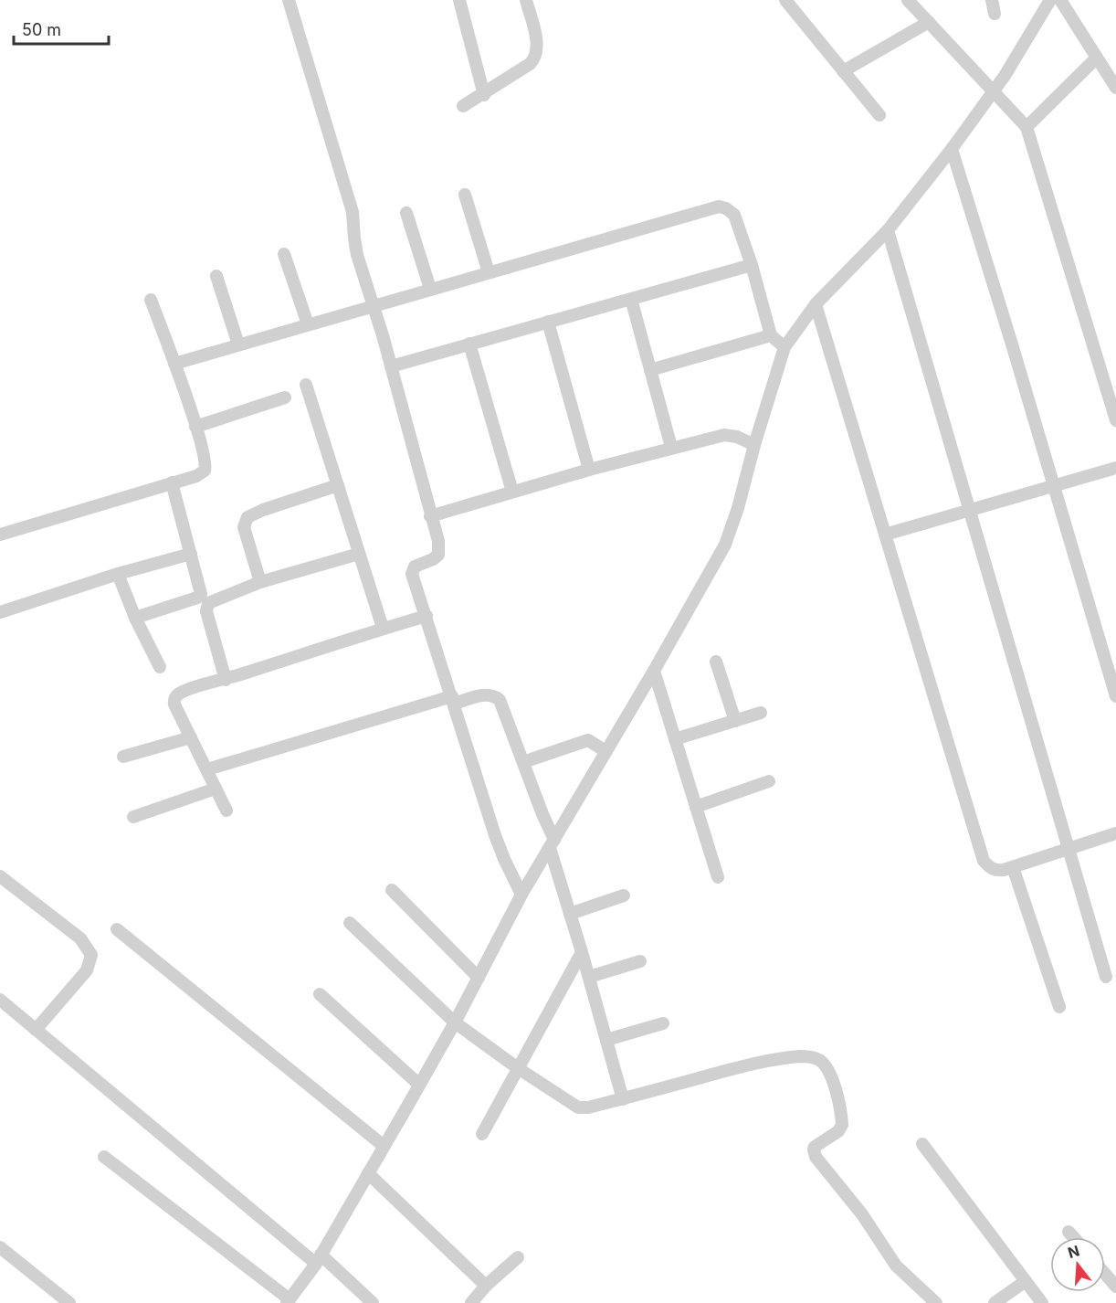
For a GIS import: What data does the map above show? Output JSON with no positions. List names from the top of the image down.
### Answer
{
  "scale_bar": "50 m",
  "north": "top"
}
